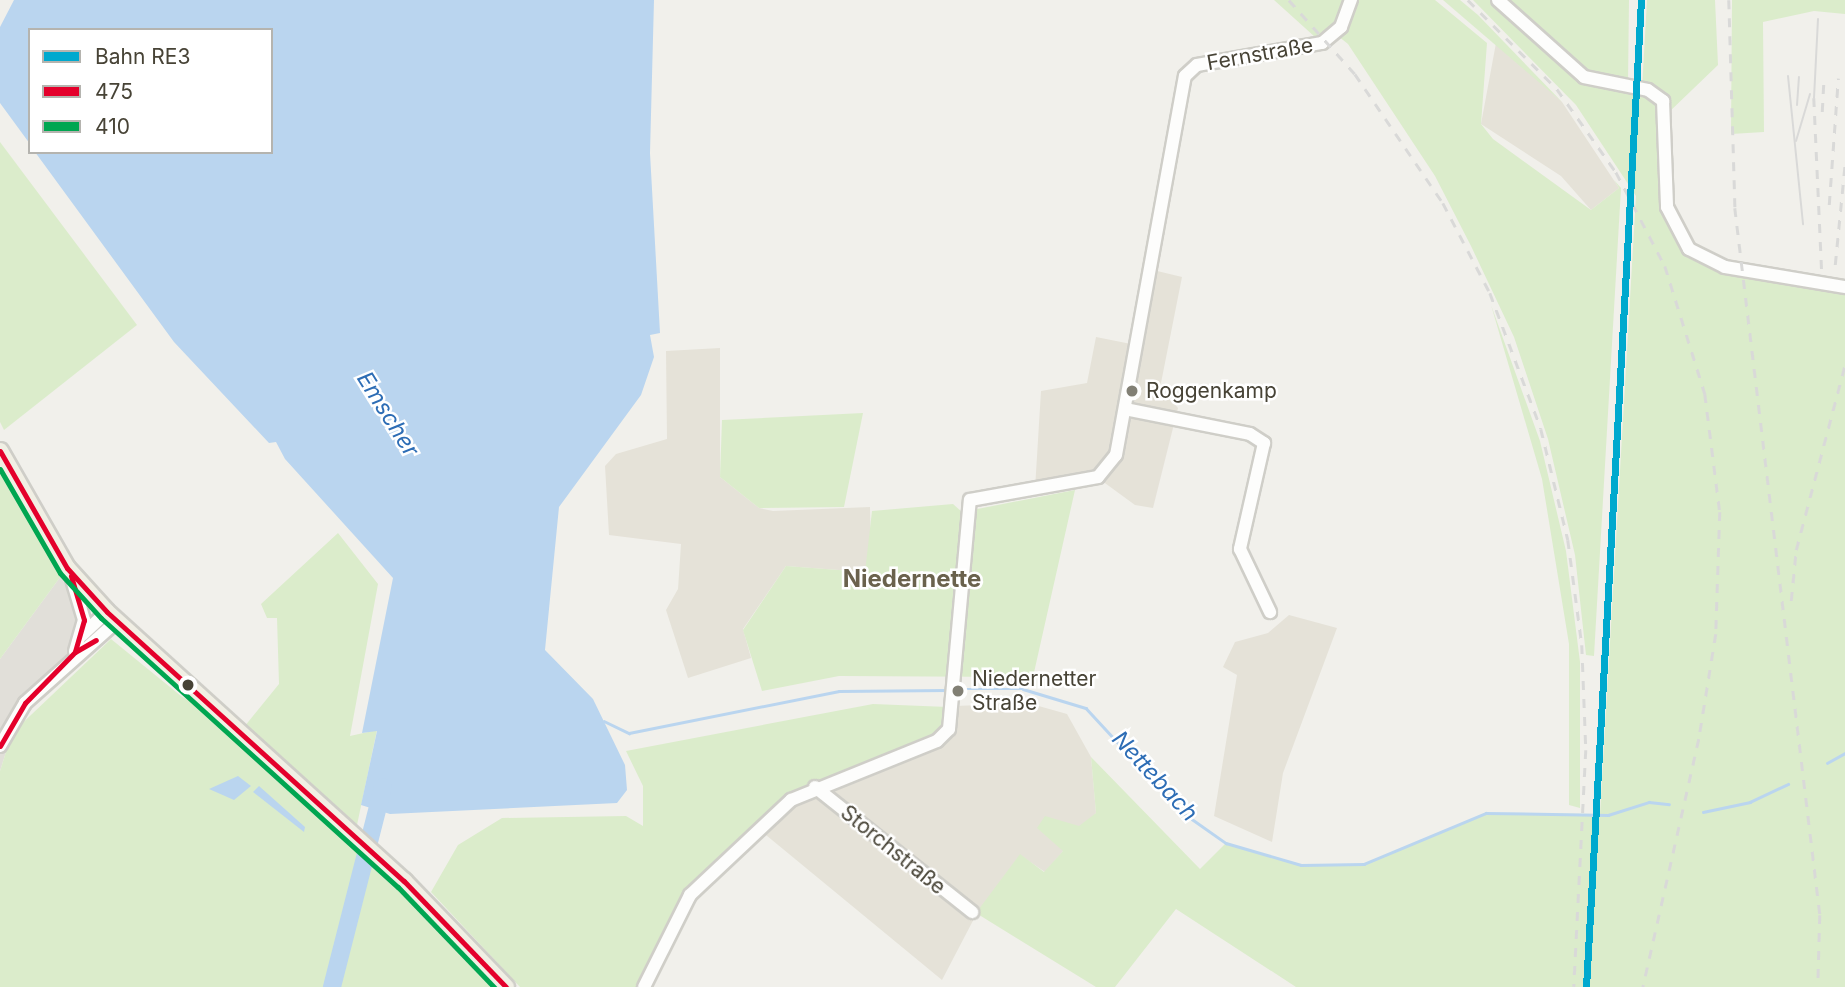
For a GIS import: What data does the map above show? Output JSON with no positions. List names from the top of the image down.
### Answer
{
  "streets": {
    "street": ["Fernstraße", "Storchstraße"]
  },
  "districts": ["Niedernette"],
  "water": ["Emscher", "Nettebach"],
  "places": ["Roggenkamp", "Niedernetter Straße"],
  "lines": ["rail line RE3", "transit line 475", "transit line 410"],
  "legend": ["Bahn RE3", "475", "410"]
}
